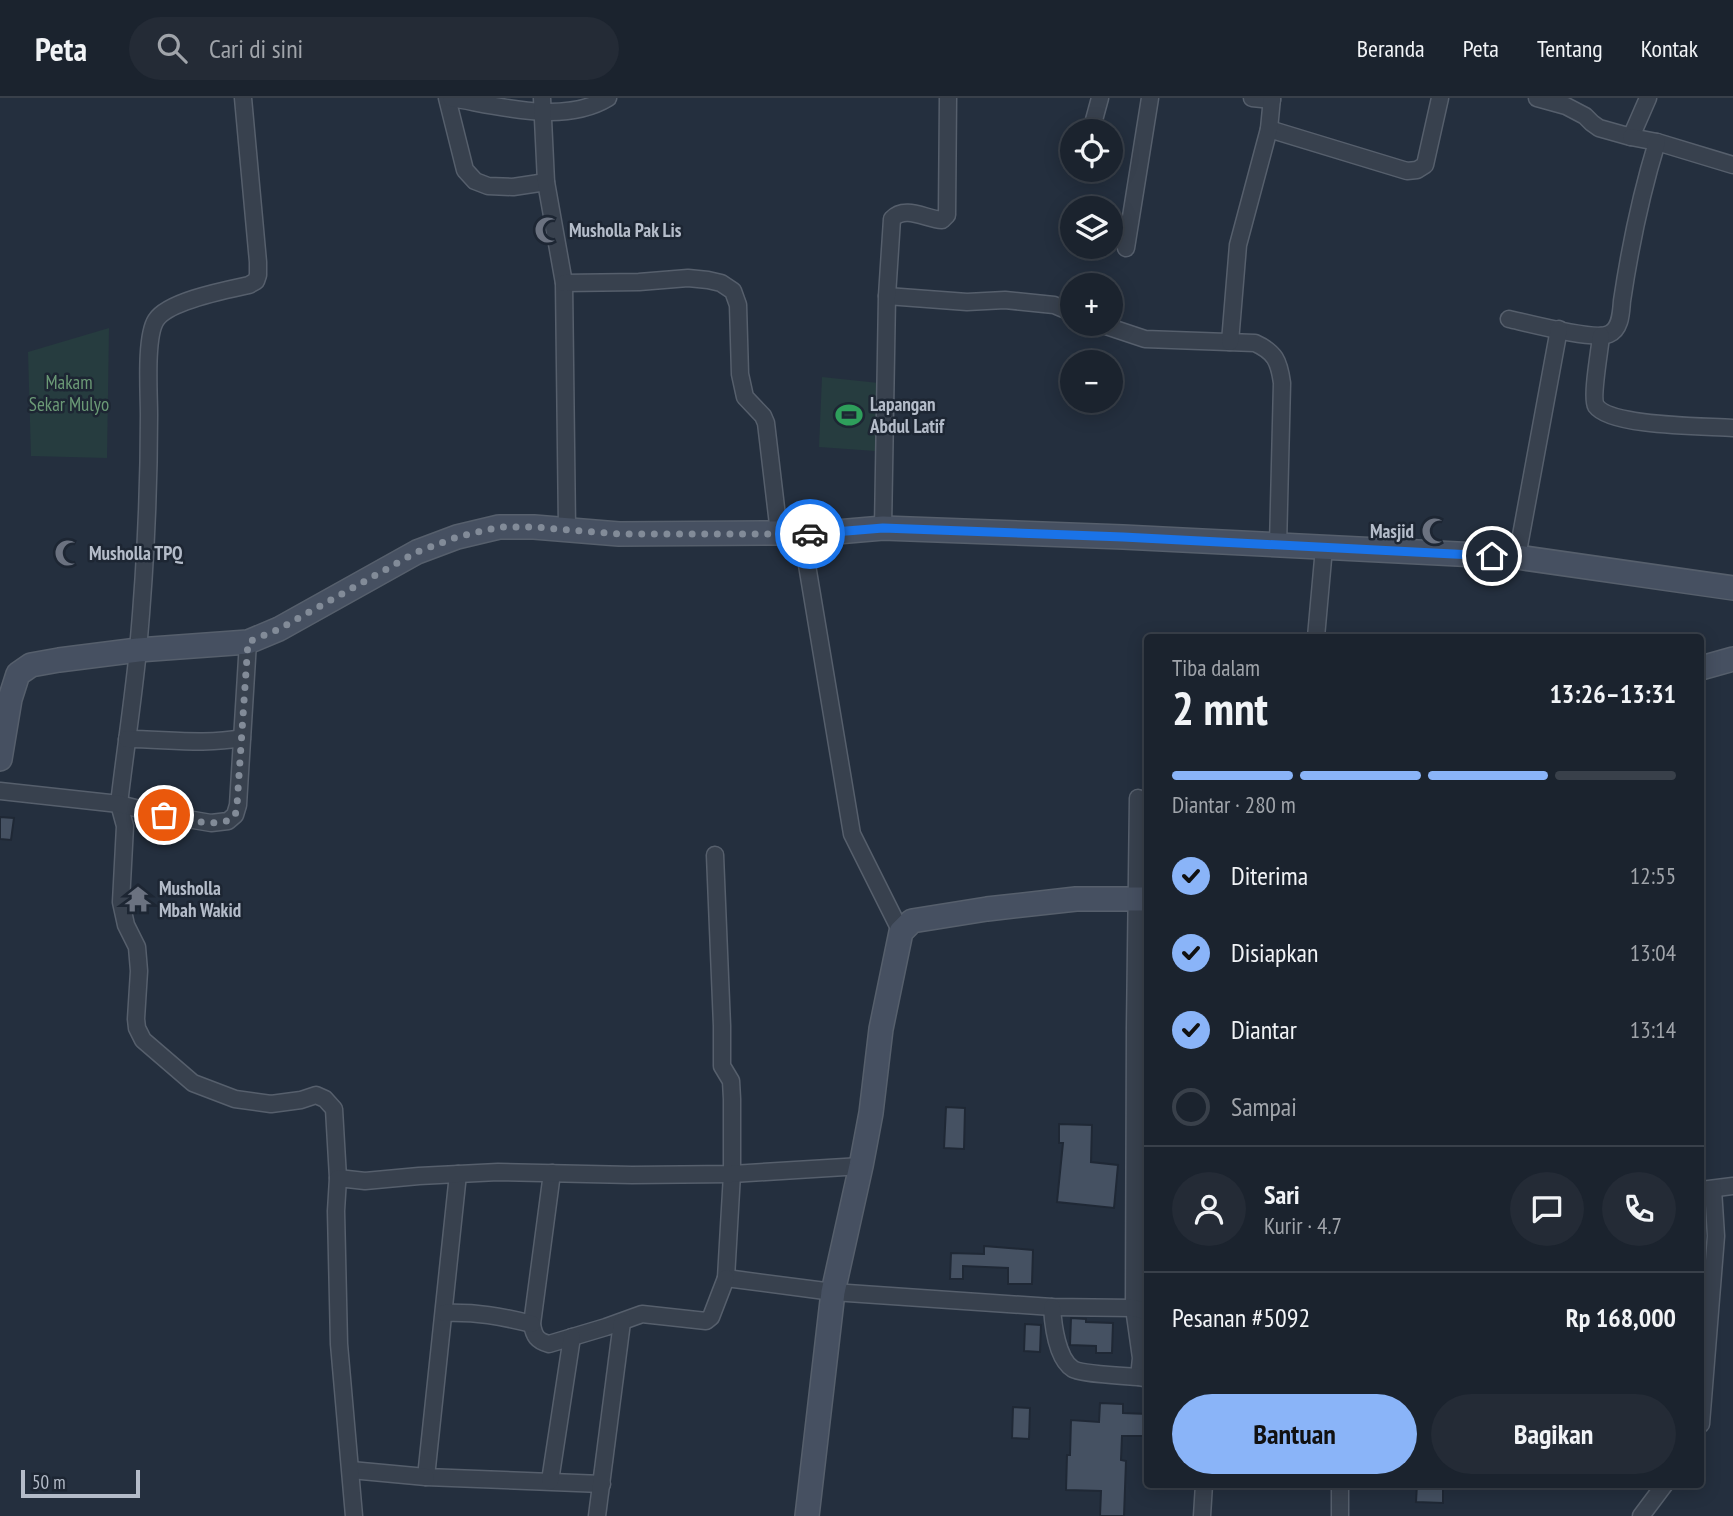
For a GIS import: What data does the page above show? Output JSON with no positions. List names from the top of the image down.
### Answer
{
  "parks": ["Makam Sekar Mulyo"],
  "places": {
    "mosque": ["Musholla Pak Lis", "Masjid", "Musholla TPQ"],
    "sports": ["Lapangan Abdul Latif"],
    "temple": ["Musholla Mbah Wakid"]
  },
  "scale_bar": "50 m",
  "page": {
    "header": "Peta",
    "search": "Cari di sini",
    "nav": [
      "Beranda",
      "Peta",
      "Tentang",
      "Kontak"
    ],
    "map_buttons": ["+", "−"],
    "heading": ["2 mnt", "Tiba dalam", "13:26–13:31"],
    "panel": [
      "Sari",
      "Kurir · 4.7",
      "Pesanan #5092",
      "Rp 168,000"
    ],
    "bar": "Diantar · 280 m",
    "list": [
      ["Diterima", "12:55"],
      ["Disiapkan", "13:04"],
      ["Diantar", "13:14"],
      "Sampai"
    ],
    "buttons": ["Bantuan", "Bagikan"],
    "scale": "50 m"
  }
}
